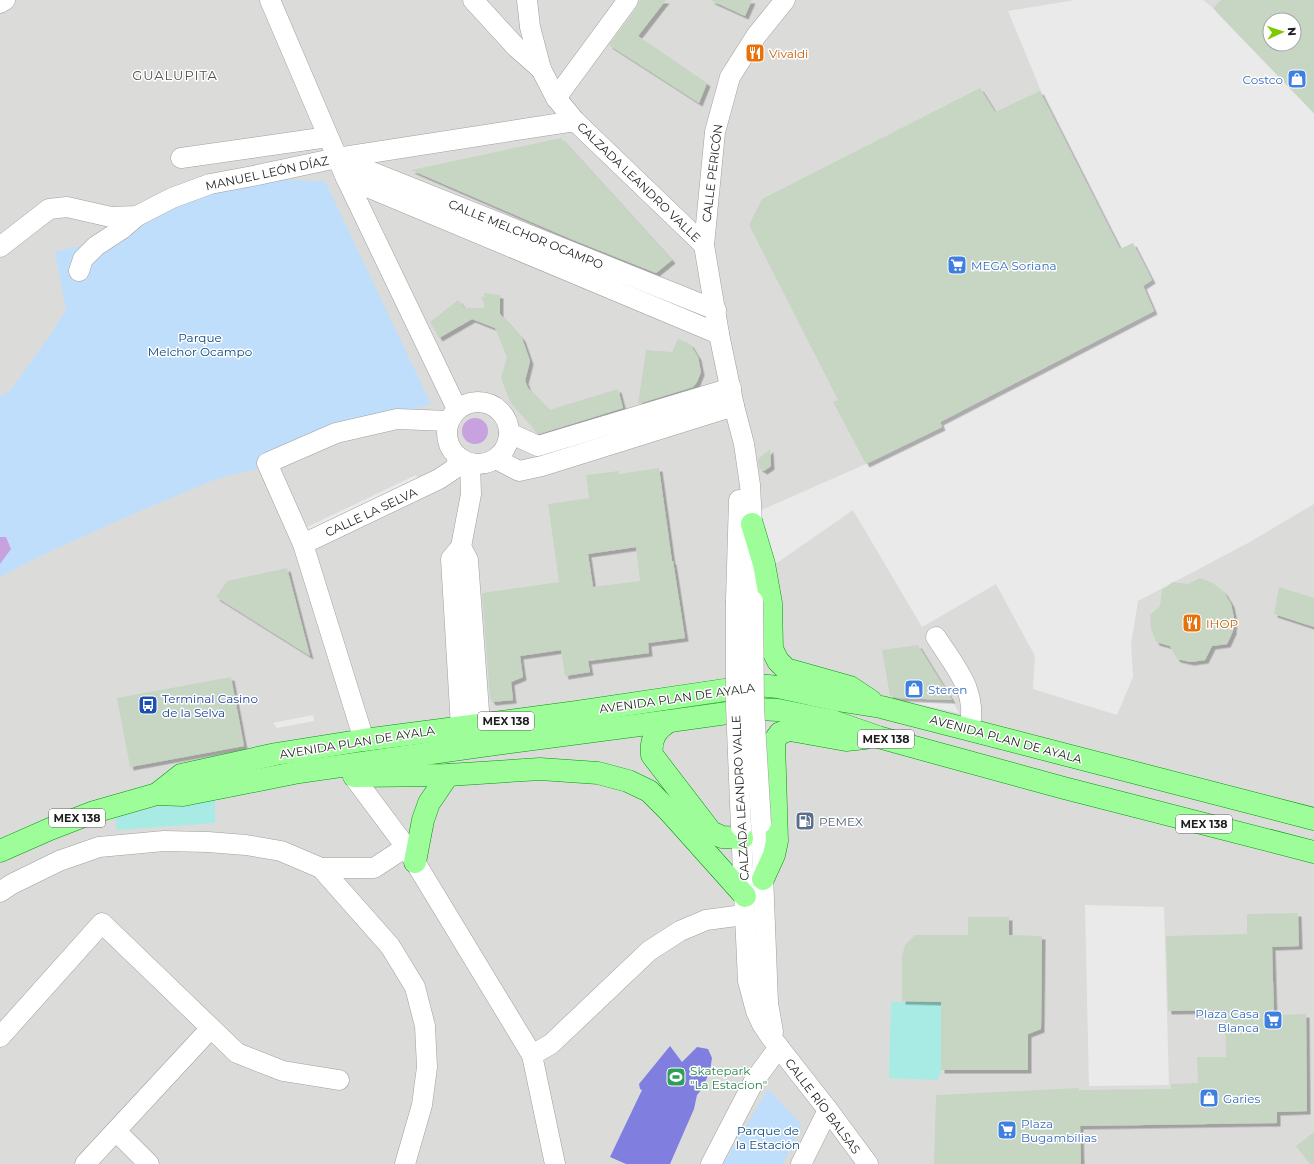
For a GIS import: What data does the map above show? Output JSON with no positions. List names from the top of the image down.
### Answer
{
  "streets": {
    "main road": ["AVENIDA PLAN DE AYALA", "MEX 138"],
    "street": [
      "MANUEL LEÓN DÍAZ",
      "CALLE PERICÓN",
      "CALZADA LEANDRO VALLE",
      "CALLE MELCHOR OCAMPO",
      "CALLE LA SELVA",
      "CALLE RÍO BALSAS"
    ]
  },
  "crossings": [
    ["MANUEL LEÓN DÍAZ", "CALLE MELCHOR OCAMPO"],
    ["CALLE PERICÓN", "CALZADA LEANDRO VALLE"],
    ["CALZADA LEANDRO VALLE", "CALLE MELCHOR OCAMPO"],
    ["CALZADA LEANDRO VALLE", "CALLE RÍO BALSAS"]
  ],
  "districts": ["GUALUPITA"],
  "parks": ["Parque Melchor Ocampo", "Parque de la Estación"],
  "places": {
    "restaurant": ["Vivaldi", "IHOP"],
    "shop": ["Costco", "Steren", "Garies"],
    "supermarket": ["MEGA Soriana", "Plaza Casa Blanca", "Plaza Bugambilias"],
    "bus stop": ["Terminal Casino de la Selva"],
    "fuel station": ["PEMEX"],
    "sports": ["Skatepark \"La Estacion\""]
  },
  "north": "right"
}
